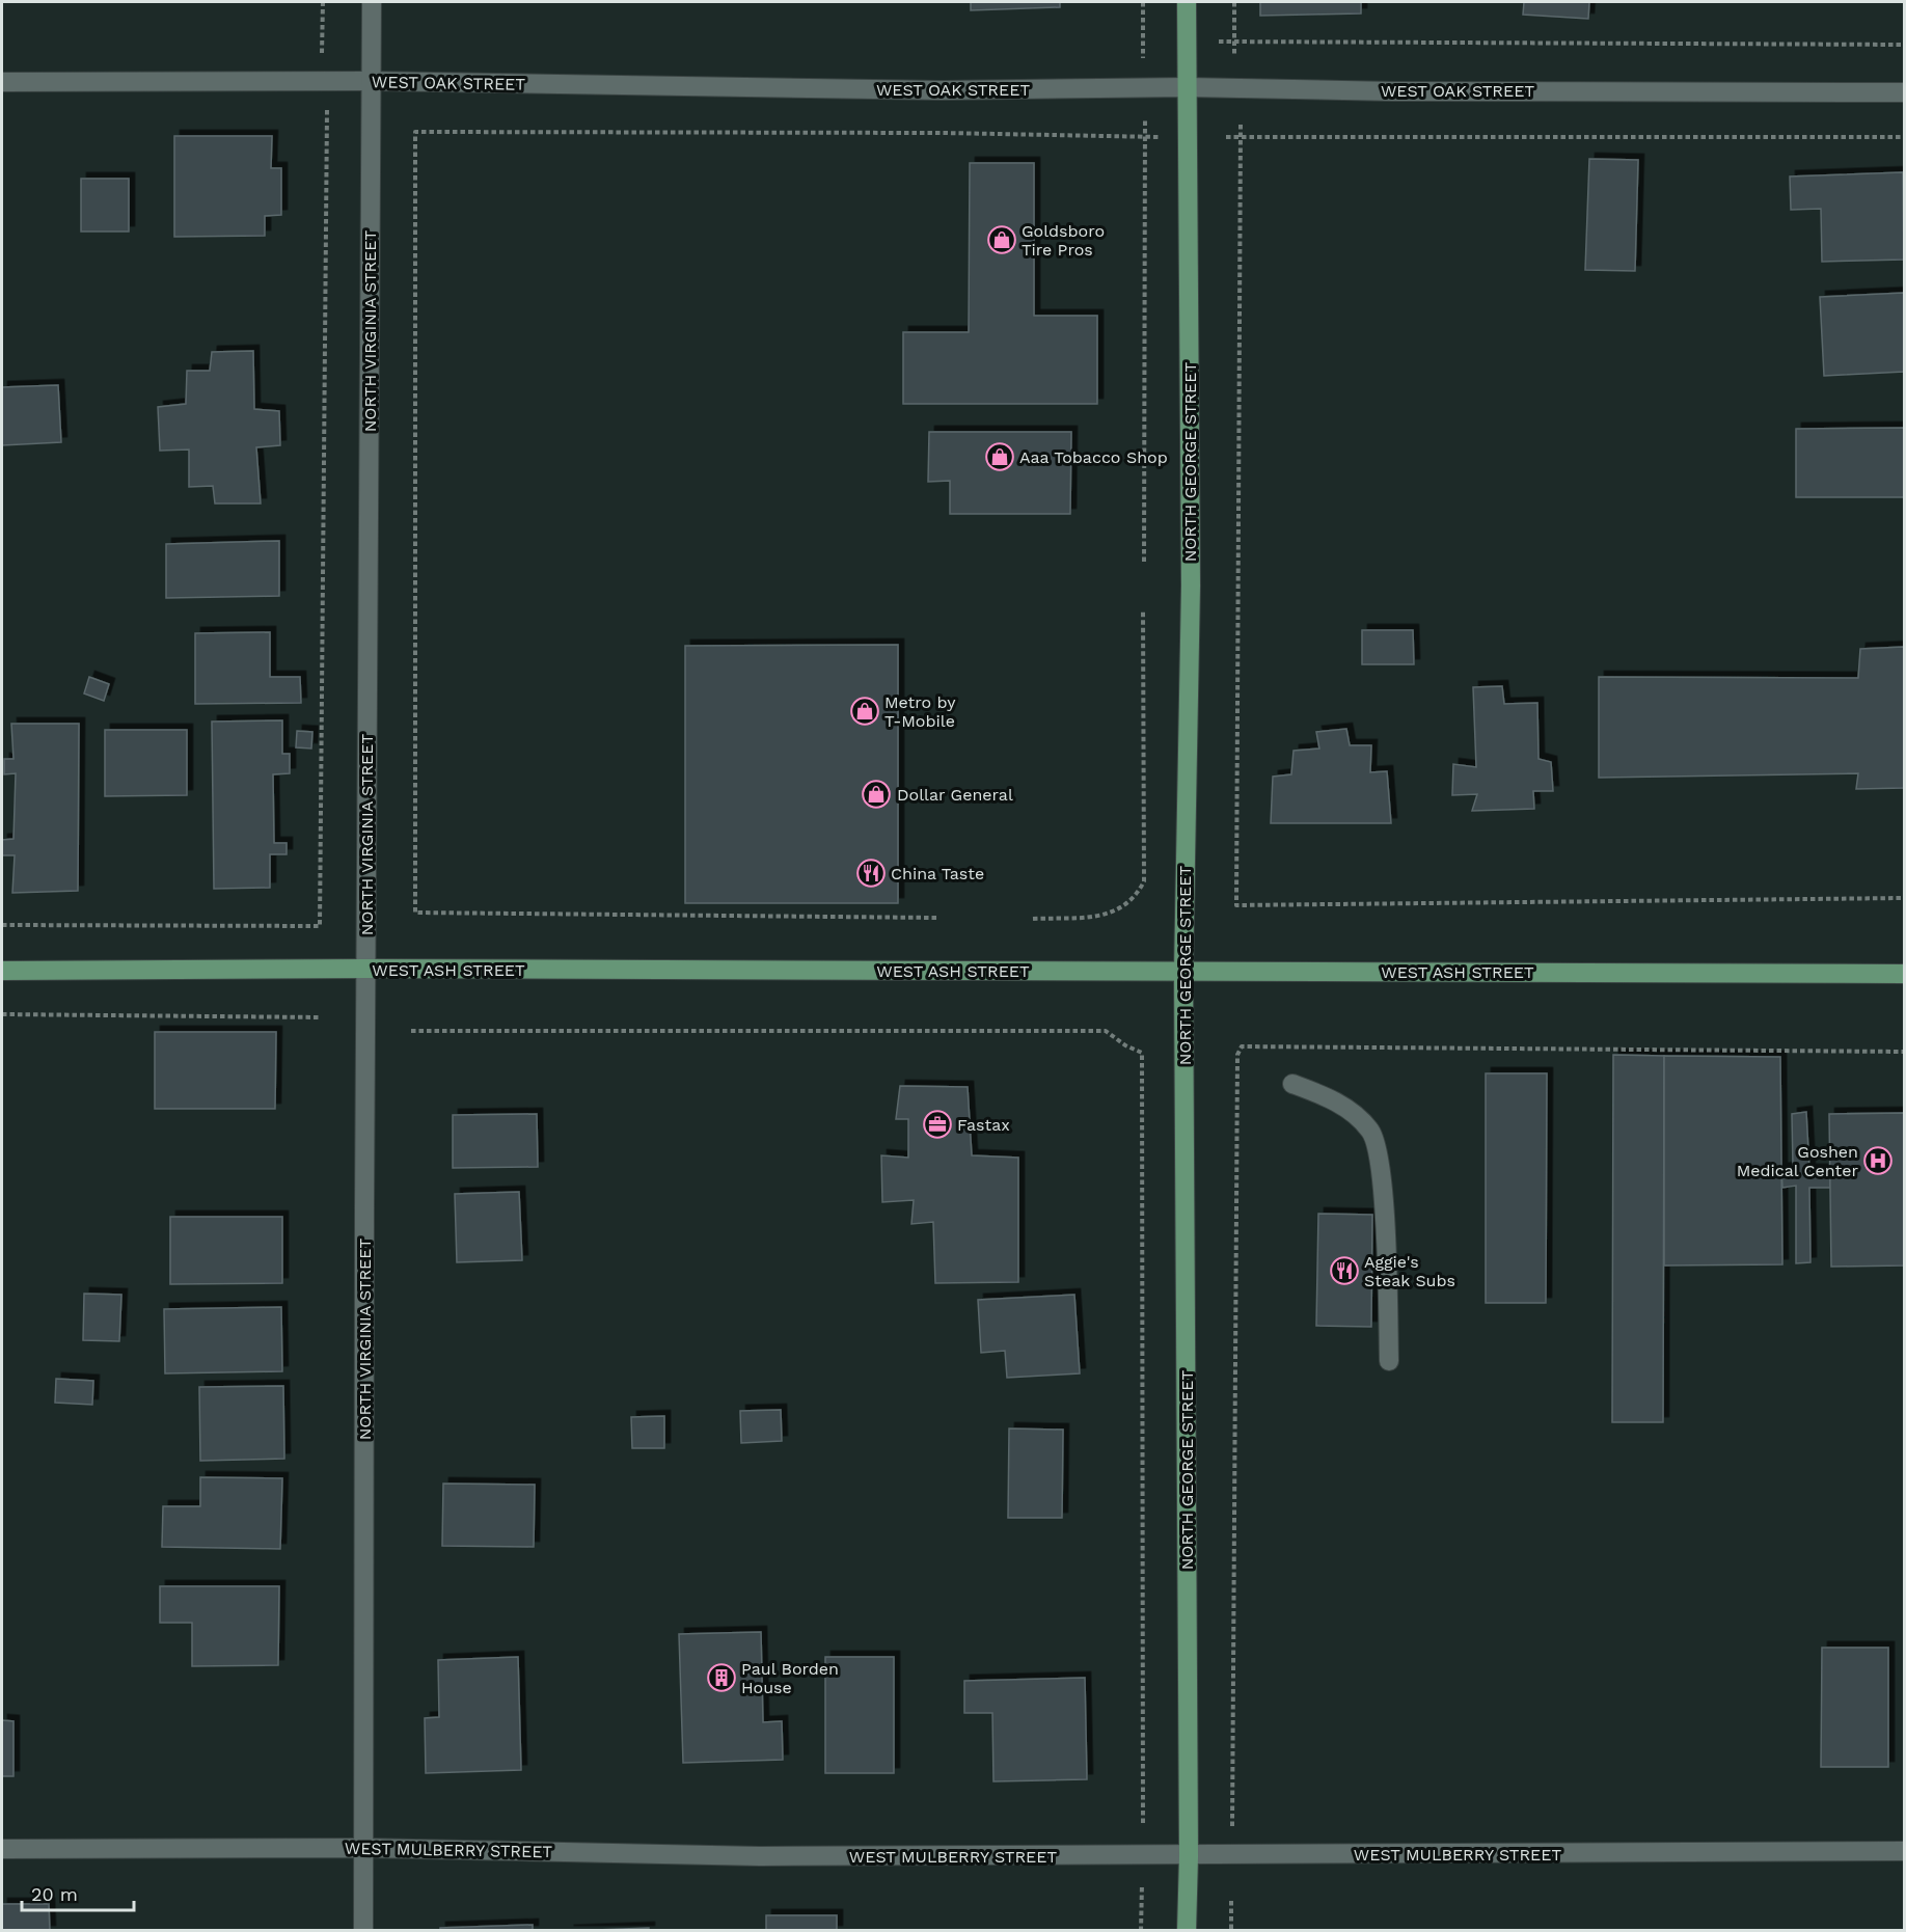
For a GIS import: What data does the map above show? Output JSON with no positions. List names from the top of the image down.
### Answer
{
  "streets": {
    "main road": ["NORTH GEORGE STREET", "WEST ASH STREET"],
    "street": ["WEST OAK STREET", "NORTH VIRGINIA STREET", "WEST MULBERRY STREET"]
  },
  "crossings": [
    ["WEST OAK STREET", "NORTH VIRGINIA STREET"],
    ["WEST OAK STREET", "NORTH GEORGE STREET"],
    ["NORTH VIRGINIA STREET", "WEST ASH STREET"],
    ["NORTH VIRGINIA STREET", "WEST MULBERRY STREET"],
    ["NORTH GEORGE STREET", "WEST ASH STREET"],
    ["NORTH GEORGE STREET", "WEST MULBERRY STREET"]
  ],
  "places": {
    "shop": [
      "Goldsboro Tire Pros",
      "Aaa Tobacco Shop",
      "Metro by T-Mobile",
      "Dollar General"
    ],
    "restaurant": ["China Taste", "Aggie's Steak Subs"],
    "office": ["Fastax"],
    "hospital": ["Goshen Medical Center"],
    "building": ["Paul Borden House"]
  },
  "scale_bar": "20 m"
}
